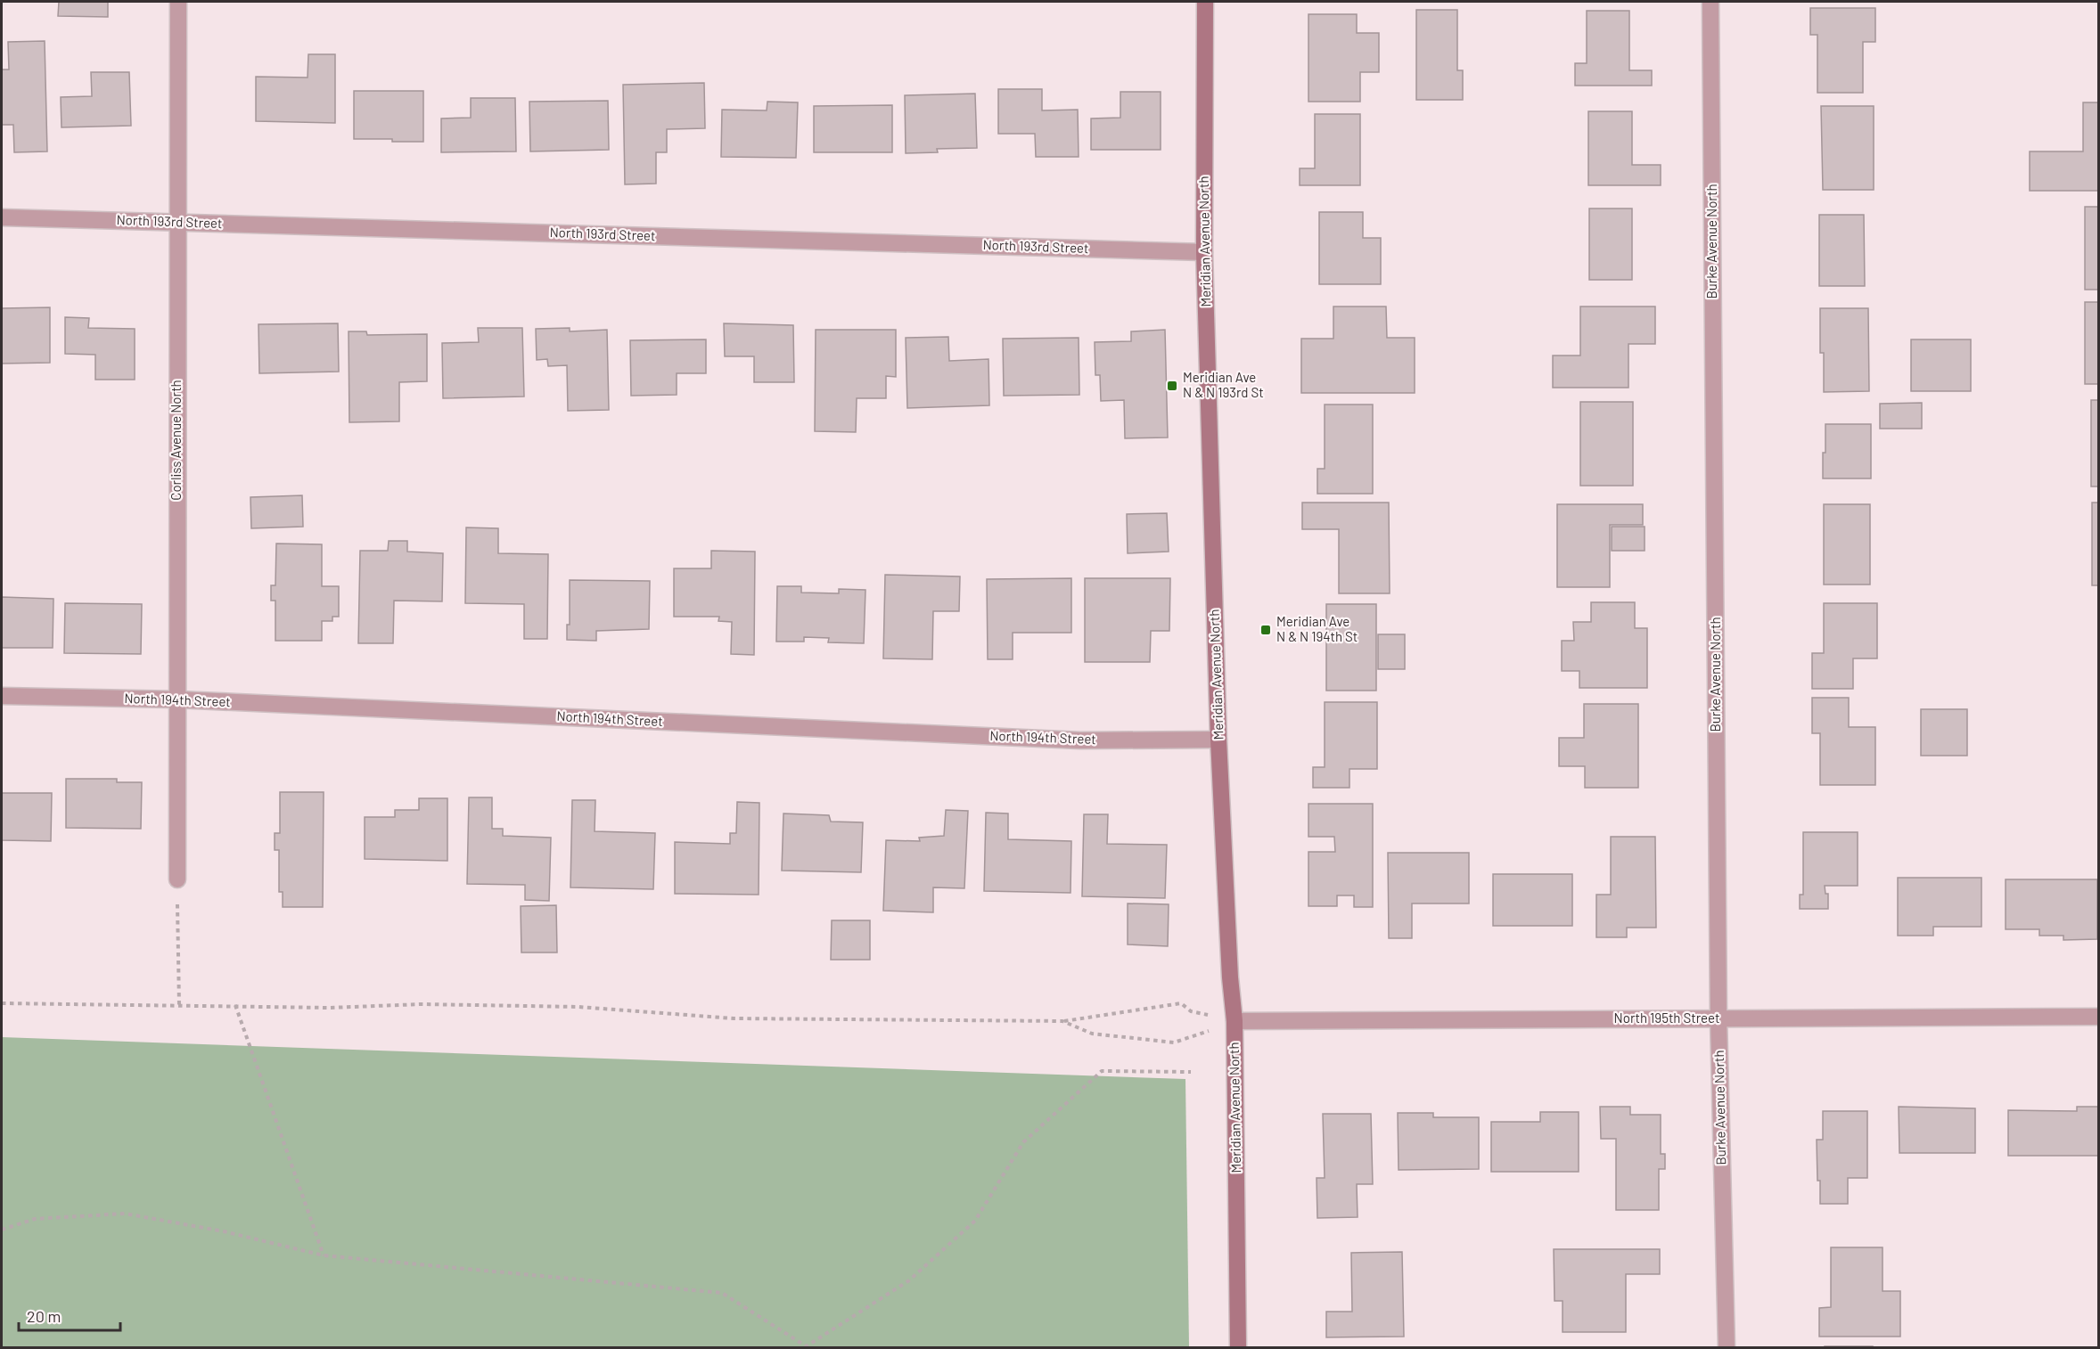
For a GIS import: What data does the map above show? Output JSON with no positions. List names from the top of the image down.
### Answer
{
  "streets": {
    "street": [
      "North 193rd Street",
      "Meridian Avenue North",
      "Burke Avenue North",
      "Corliss Avenue North",
      "North 194th Street",
      "North 195th Street"
    ]
  },
  "crossings": [
    ["North 193rd Street", "Meridian Avenue North"],
    ["North 193rd Street", "Corliss Avenue North"],
    ["Meridian Avenue North", "North 194th Street"],
    ["Meridian Avenue North", "North 195th Street"],
    ["Burke Avenue North", "North 195th Street"],
    ["Corliss Avenue North", "North 194th Street"]
  ],
  "places": {
    "transit": ["Meridian Ave N & N 193rd St", "Meridian Ave N & N 194th St"]
  },
  "scale_bar": "20 m"
}
